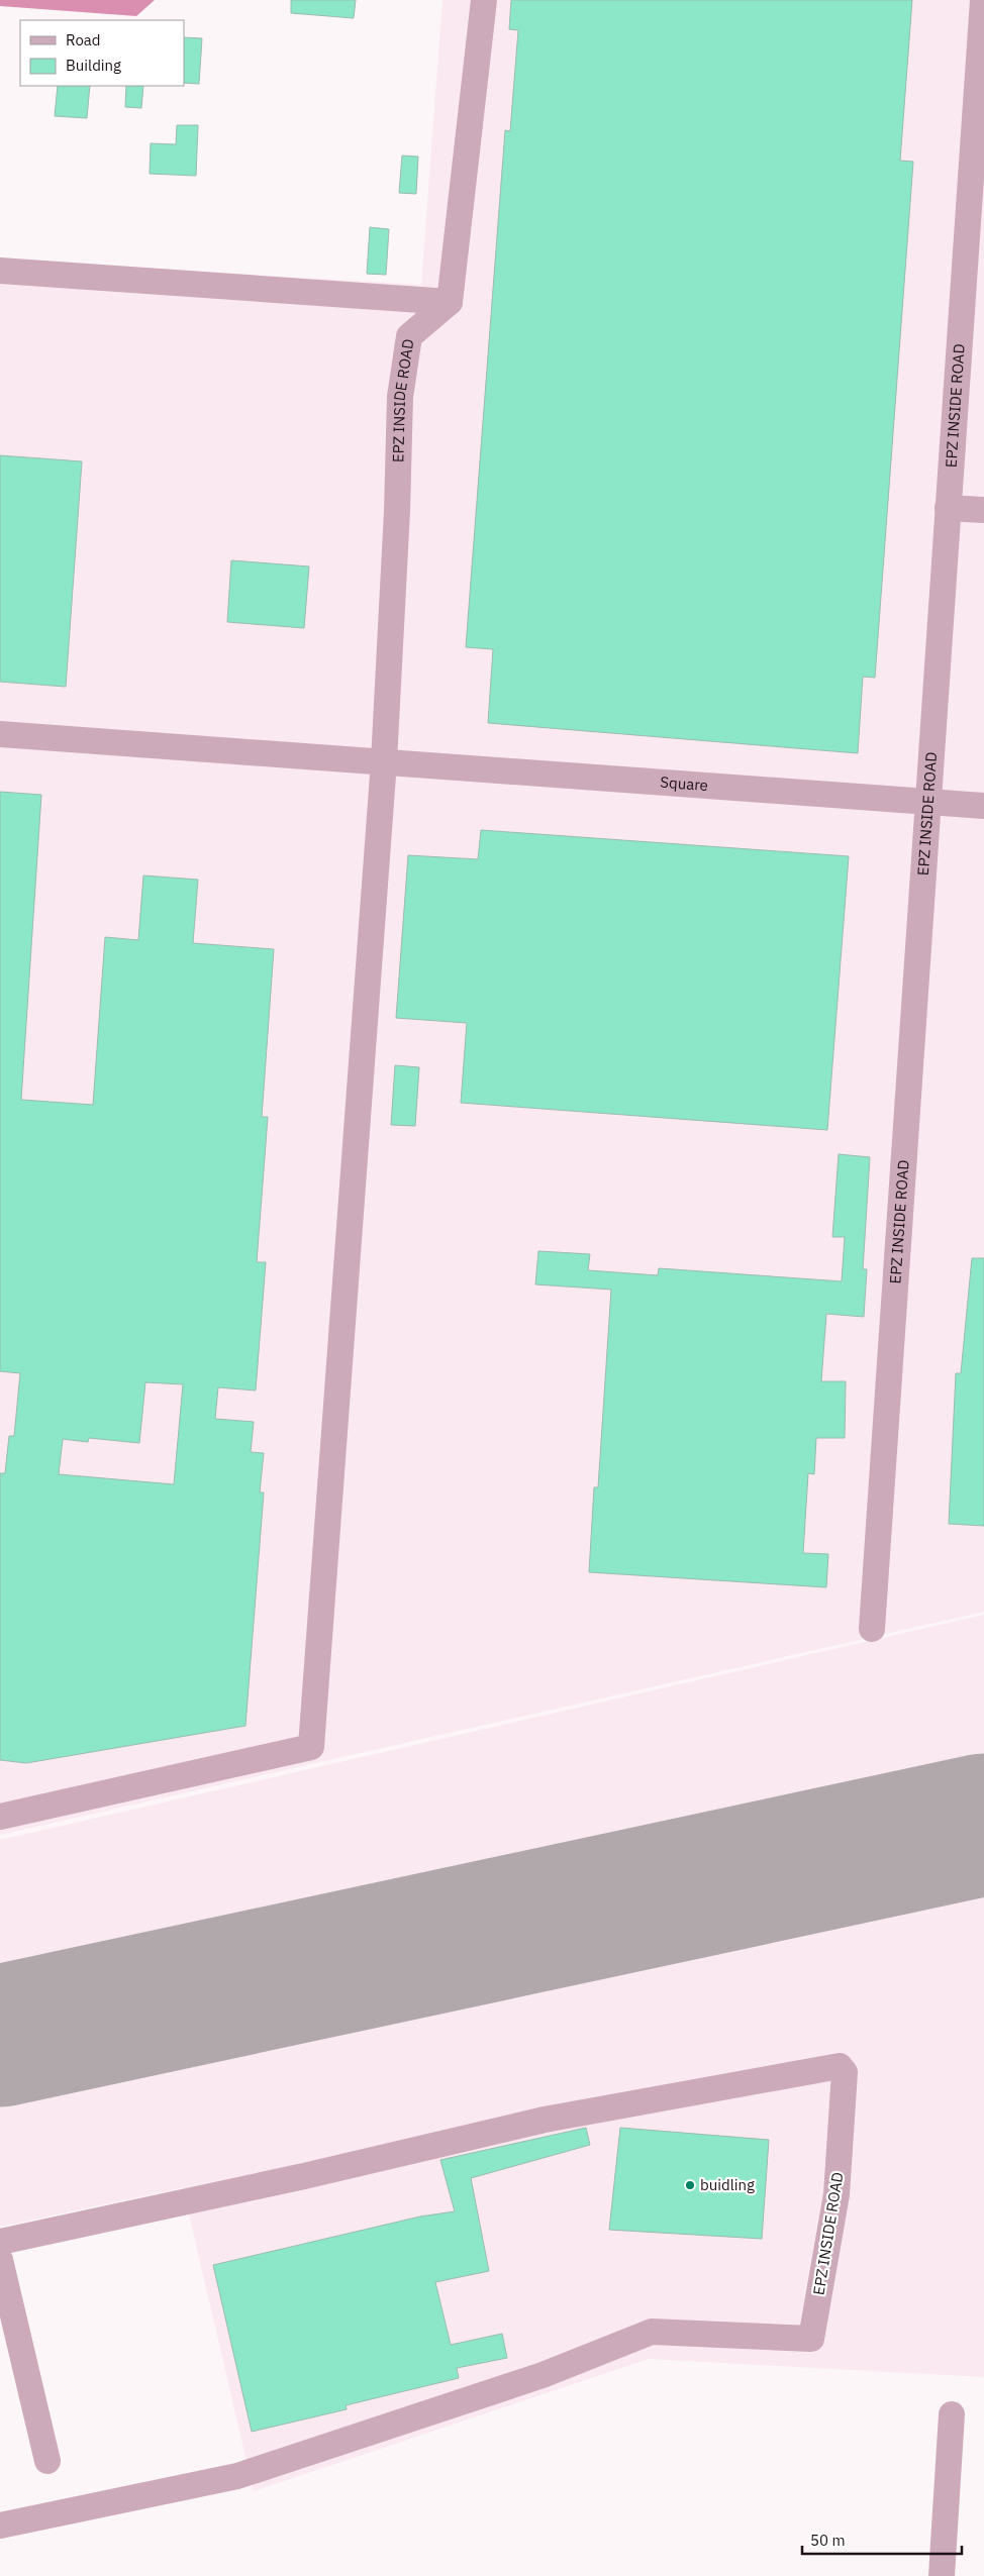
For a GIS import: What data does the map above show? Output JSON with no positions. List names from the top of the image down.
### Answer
{
  "streets": {
    "street": ["EPZ INSIDE ROAD", "Square"]
  },
  "crossings": [
    ["EPZ INSIDE ROAD", "Square"]
  ],
  "places": ["buidling"],
  "legend": ["Road", "Building"],
  "scale_bar": "50 m"
}
